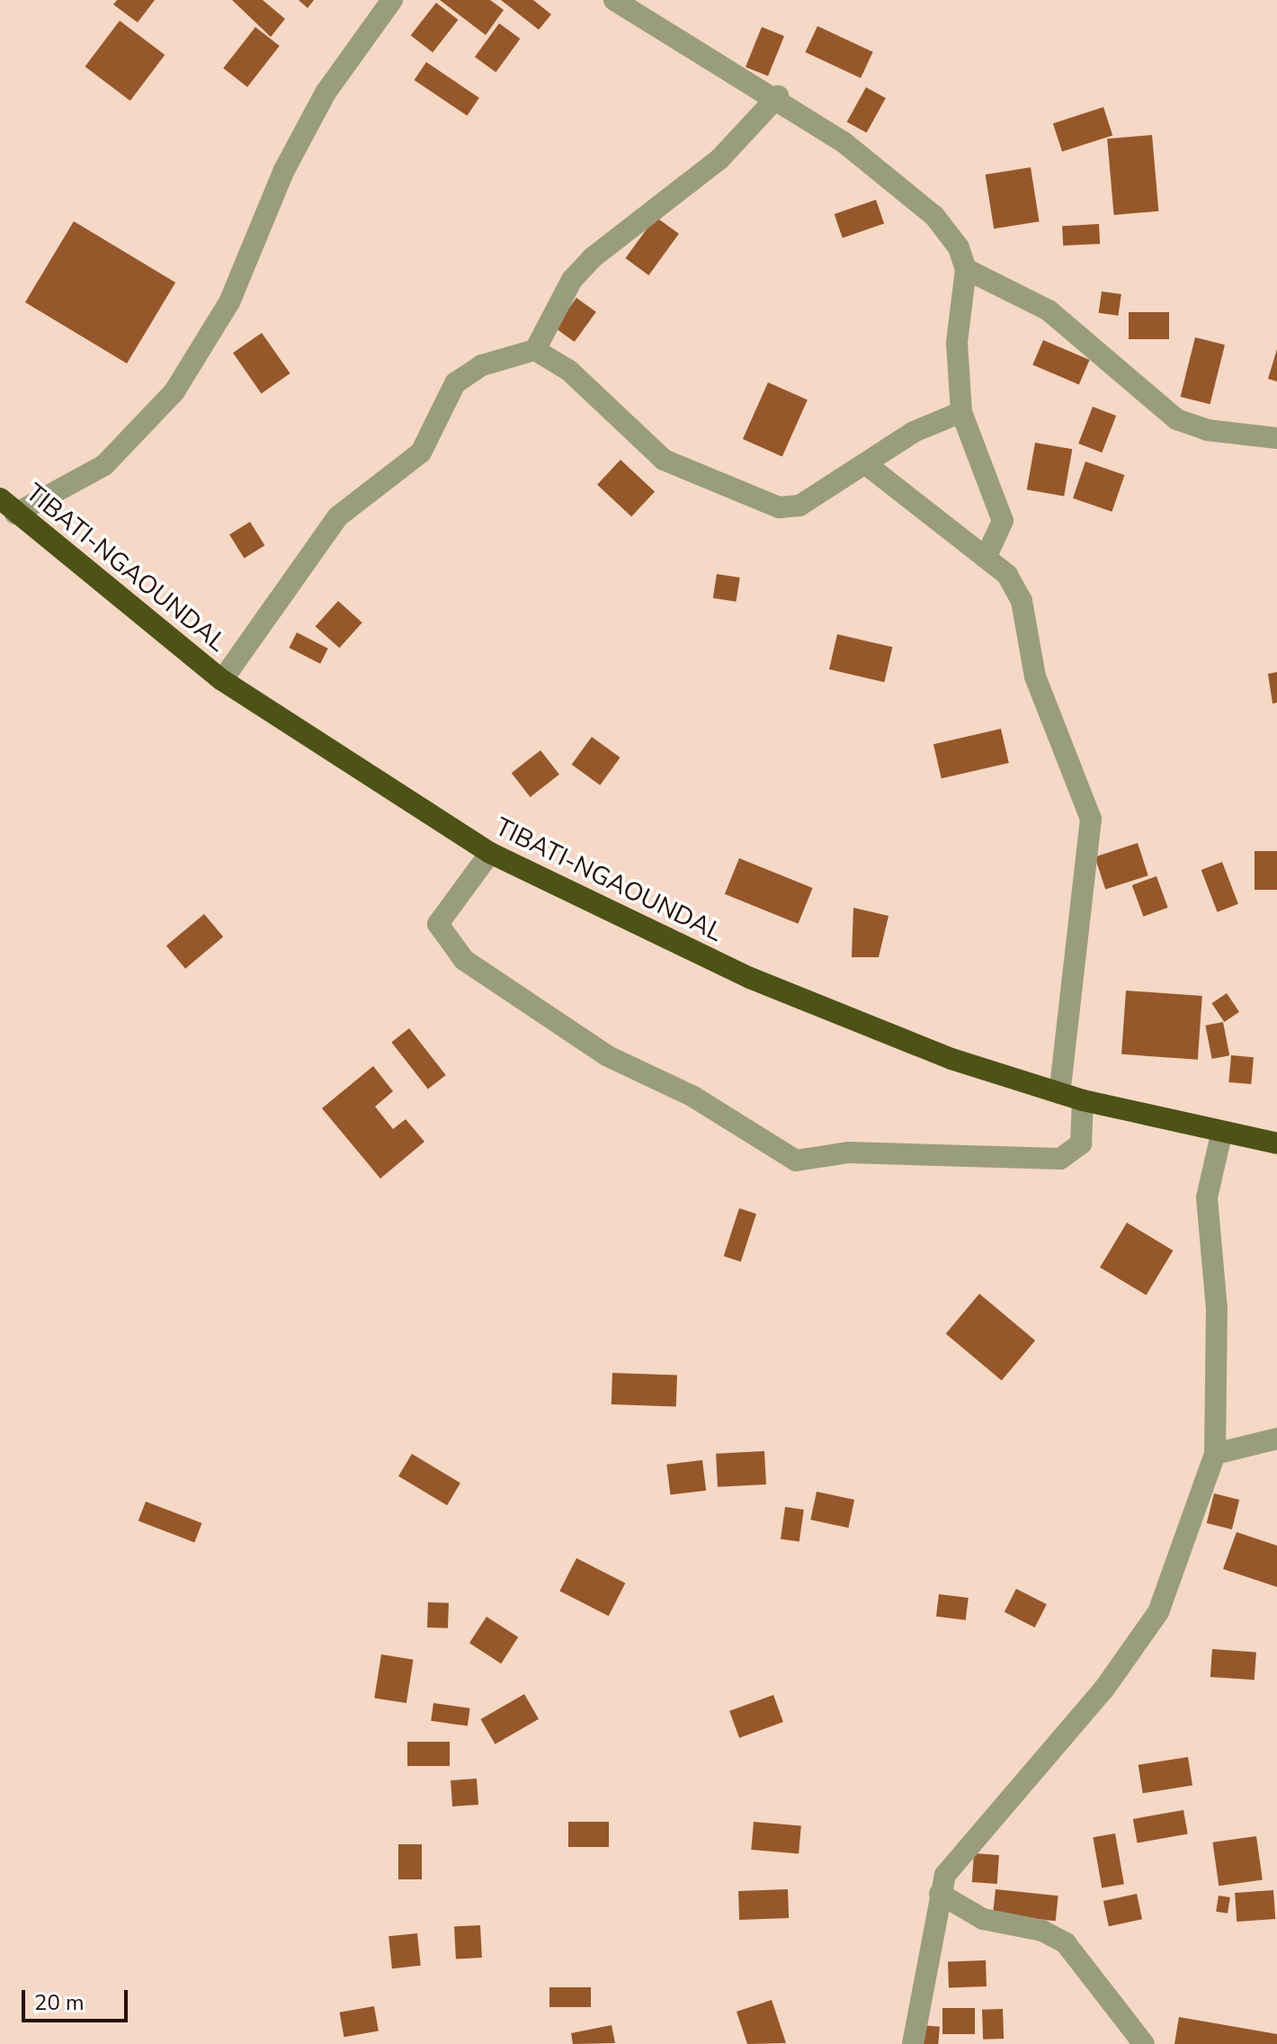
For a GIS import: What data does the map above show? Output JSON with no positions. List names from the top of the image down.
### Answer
{
  "streets": {
    "highway": ["TIBATI-NGAOUNDAL"]
  },
  "scale_bar": "20 m"
}
